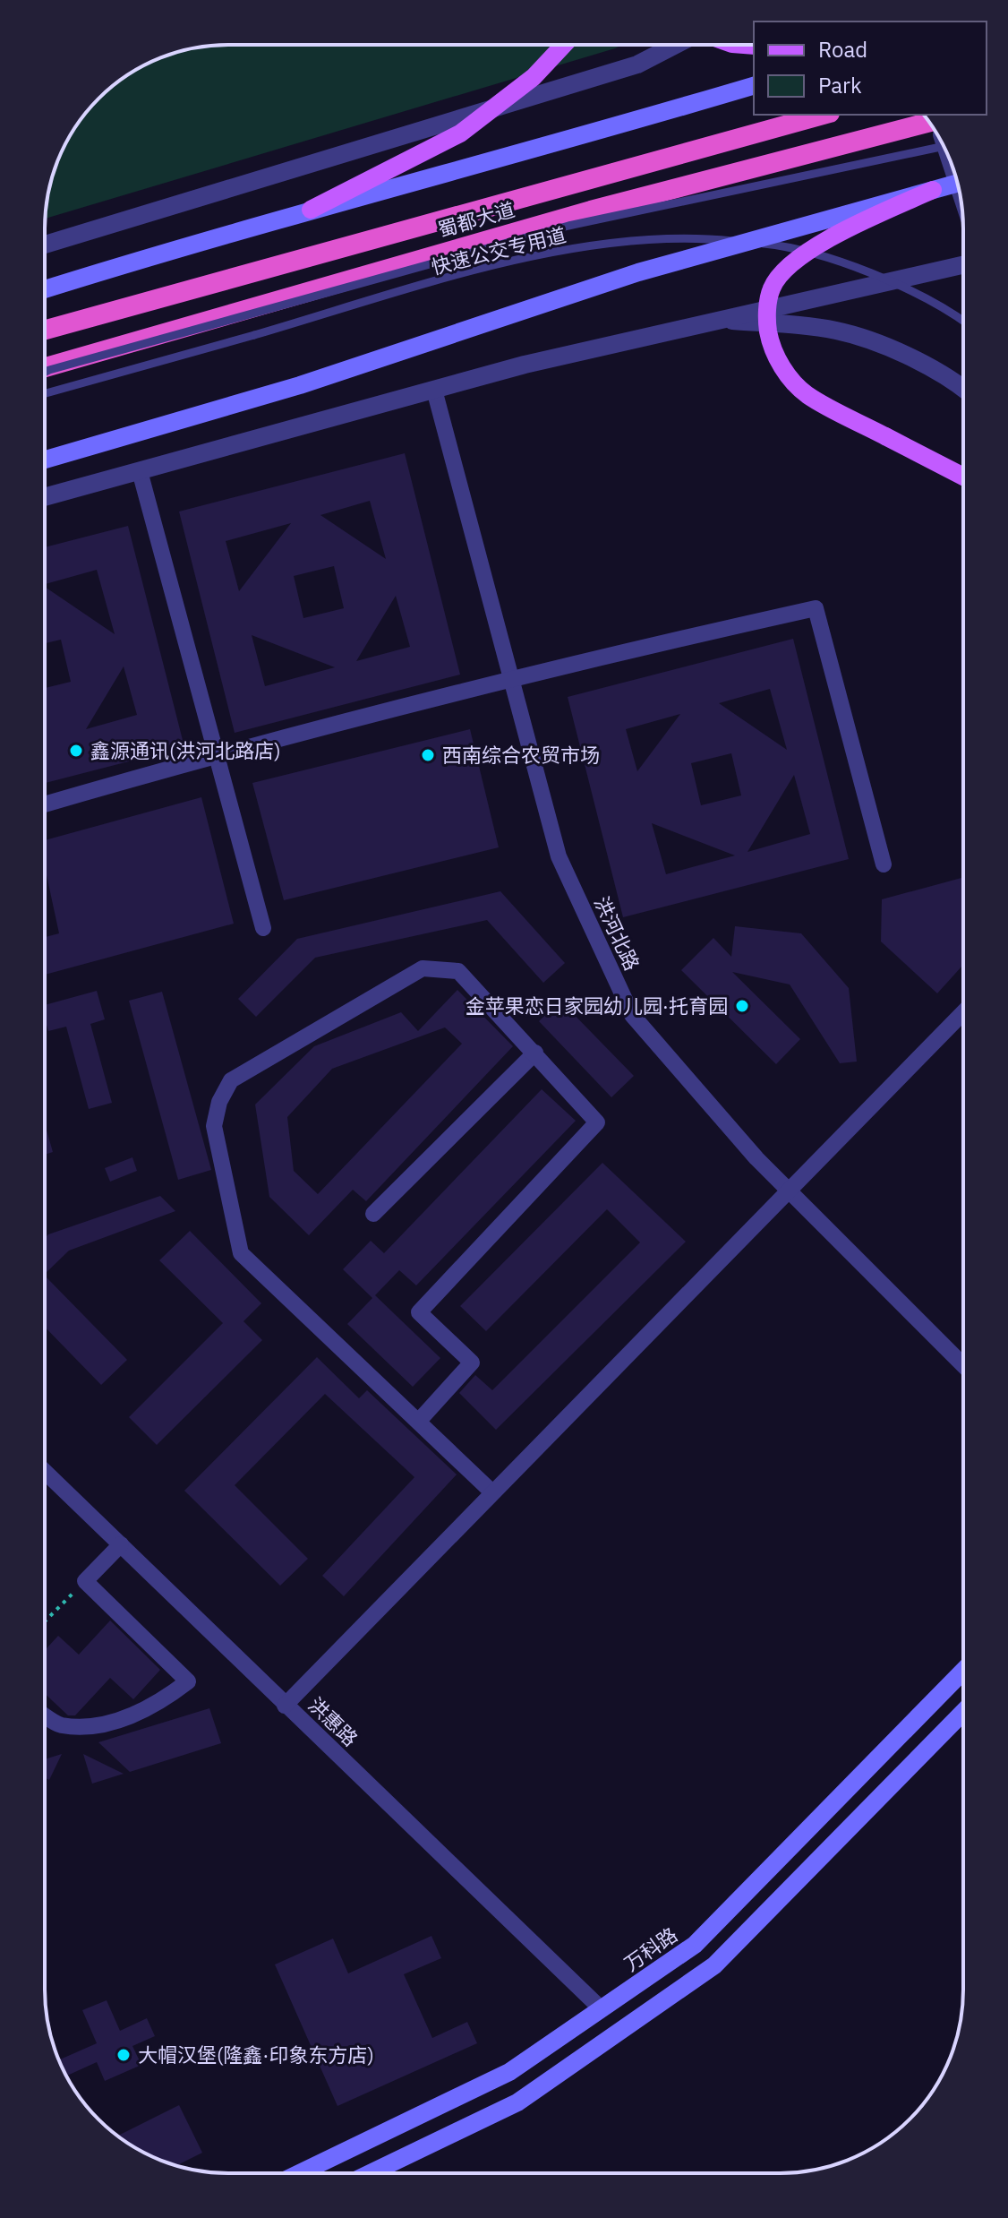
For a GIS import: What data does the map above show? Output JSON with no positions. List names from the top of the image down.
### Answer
{
  "streets": {
    "highway": ["蜀都大道"],
    "main road": ["万科路"],
    "street": ["洪河北路", "洪惠路"],
    "lane": ["快速公交专用道"]
  },
  "crossings": [
    ["洪惠路", "万科路"]
  ],
  "places": [
    "鑫源通讯(洪河北路店)",
    "西南综合农贸市场",
    "金苹果恋日家园幼儿园·托育园",
    "大帽汉堡(隆鑫·印象东方店)"
  ],
  "legend": ["Road", "Park"]
}
